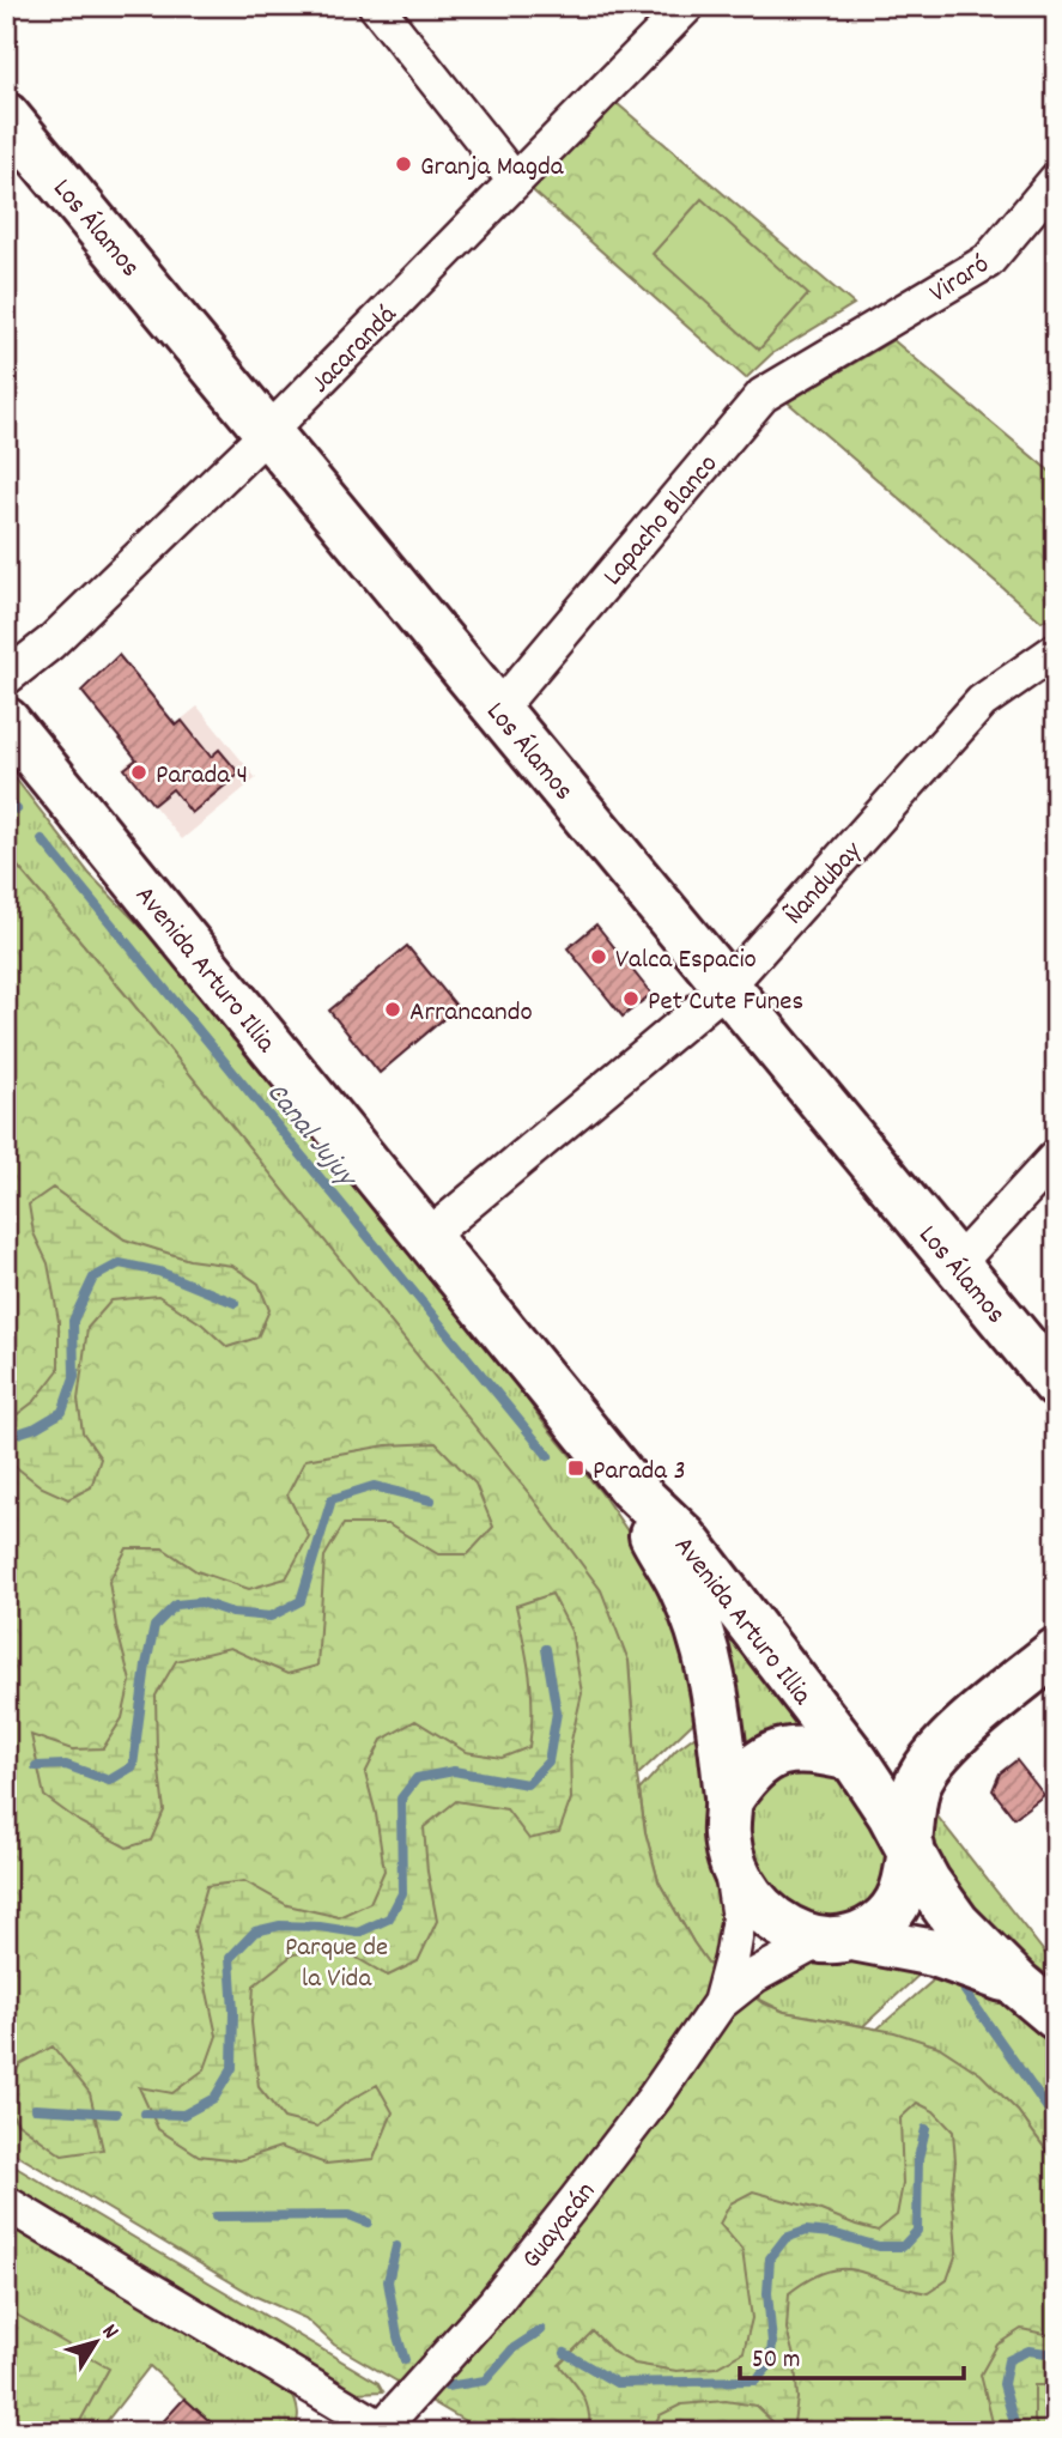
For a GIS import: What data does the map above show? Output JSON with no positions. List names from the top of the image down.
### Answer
{
  "streets": {
    "main road": ["Los Álamos", "Avenida Arturo Illia"],
    "street": [
      "Viraró",
      "Jacarandá",
      "Lapacho Blanco",
      "Ñandubay",
      "Guayacán"
    ]
  },
  "crossings": [
    ["Los Álamos", "Jacarandá"],
    ["Los Álamos", "Lapacho Blanco"],
    ["Los Álamos", "Ñandubay"],
    ["Viraró", "Lapacho Blanco"],
    ["Ñandubay", "Avenida Arturo Illia"],
    ["Avenida Arturo Illia", "Guayacán"]
  ],
  "water": ["Canal Jujuy"],
  "parks": ["Parque de la Vida"],
  "places": {
    "other": [
      "Granja Magda",
      "Parada 4",
      "Valca Espacio",
      "Pet Cute Funes",
      "Arrancando"
    ],
    "transit": ["Parada 3"]
  },
  "scale_bar": "50 m",
  "north": "top right"
}
